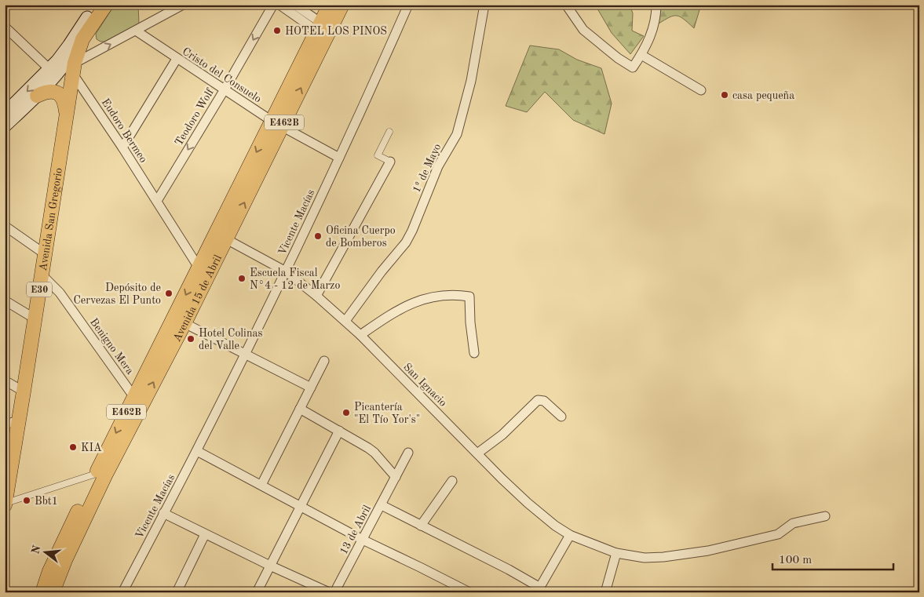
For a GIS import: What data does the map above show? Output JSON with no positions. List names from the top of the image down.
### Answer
{
  "streets": {
    "main road": [
      "E462B",
      "Avenida San Gregorio",
      "E30",
      "Avenida 15 de Abril"
    ],
    "street": [
      "Cristo del Consuelo",
      "Teodoro Wolf",
      "Eudoro Bermeo",
      "1º de Mayo",
      "Vicente Macías",
      "Benigno Mera",
      "San Ignacio",
      "13 de Abril"
    ]
  },
  "crossings": [
    ["Cristo del Consuelo", "Teodoro Wolf"],
    ["Cristo del Consuelo", "Vicente Macías"],
    ["Cristo del Consuelo", "Avenida 15 de Abril"],
    ["Teodoro Wolf", "Eudoro Bermeo"],
    ["Eudoro Bermeo", "Avenida San Gregorio"],
    ["Eudoro Bermeo", "E30"],
    ["Eudoro Bermeo", "Avenida 15 de Abril"],
    ["1º de Mayo", "San Ignacio"],
    ["Avenida San Gregorio", "E30"],
    ["Avenida San Gregorio", "Benigno Mera"],
    ["Vicente Macías", "San Ignacio"],
    ["Avenida 15 de Abril", "Benigno Mera"],
    ["Avenida 15 de Abril", "San Ignacio"]
  ],
  "places": [
    "HOTEL LOS PINOS",
    "casa pequeña",
    "Oficina Cuerpo de Bomberos",
    "Escuela Fiscal N°4 - 12 de Marzo",
    "Depósito de Cervezas El Punto",
    "Hotel Colinas del Valle",
    "Picantería \"El Tío Yor's\"",
    "KIA",
    "Bbt1"
  ],
  "scale_bar": "100 m",
  "north": "left"
}
